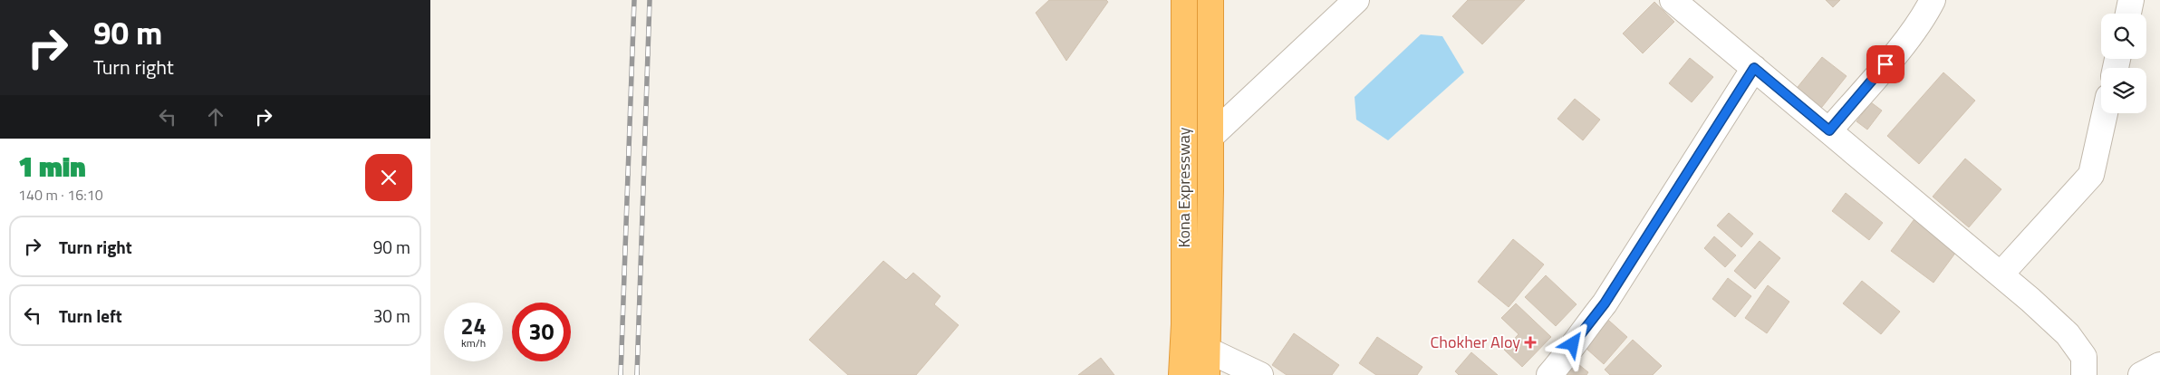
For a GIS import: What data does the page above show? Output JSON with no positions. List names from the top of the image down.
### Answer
{
  "streets": {
    "highway": ["Kona Expressway"]
  },
  "places": {
    "health": ["Chokher Aloy"]
  },
  "page": {
    "turn": ["90 m", "Turn right"],
    "heading": ["1 min", "140 m · 16:10"],
    "list": [
      {
        "name": "Turn right",
        "value": "90 m"
      },
      {
        "name": "Turn left",
        "value": "30 m"
      }
    ],
    "speed": "24 km/h",
    "limit": "30"
  }
}
